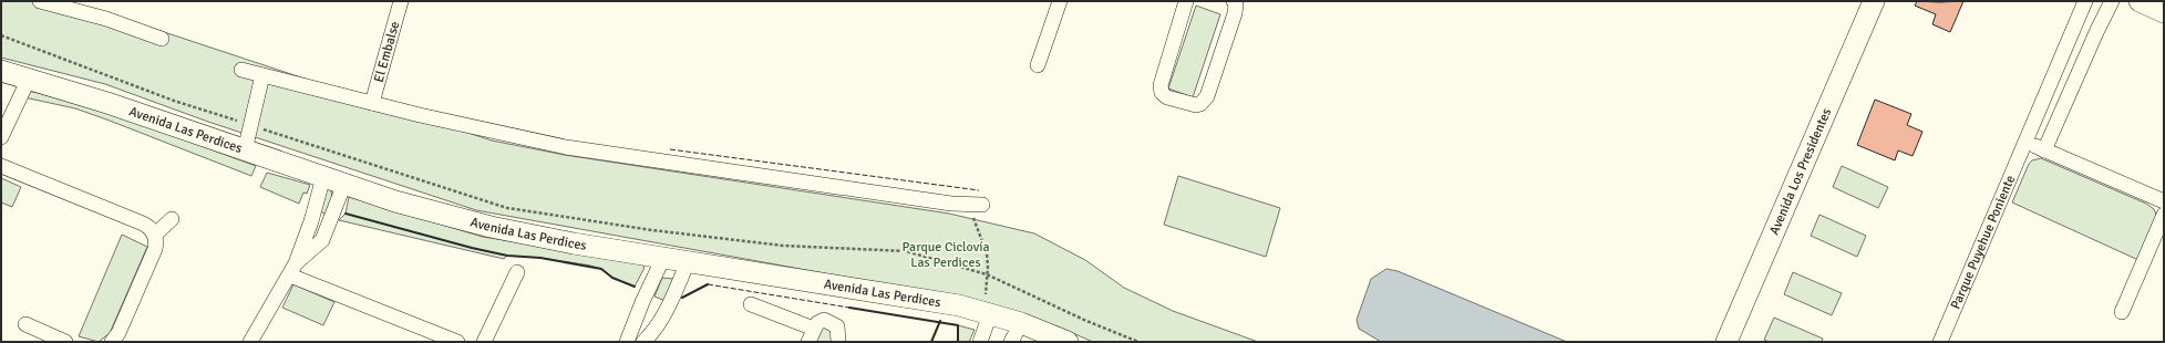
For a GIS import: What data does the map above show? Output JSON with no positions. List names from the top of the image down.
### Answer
{
  "streets": {
    "street": [
      "El Embalse",
      "Avenida Las Perdices",
      "Avenida Los Presidentes",
      "Parque Puyehue Poniente"
    ]
  },
  "parks": ["Parque Ciclovía Las Perdices"]
}
